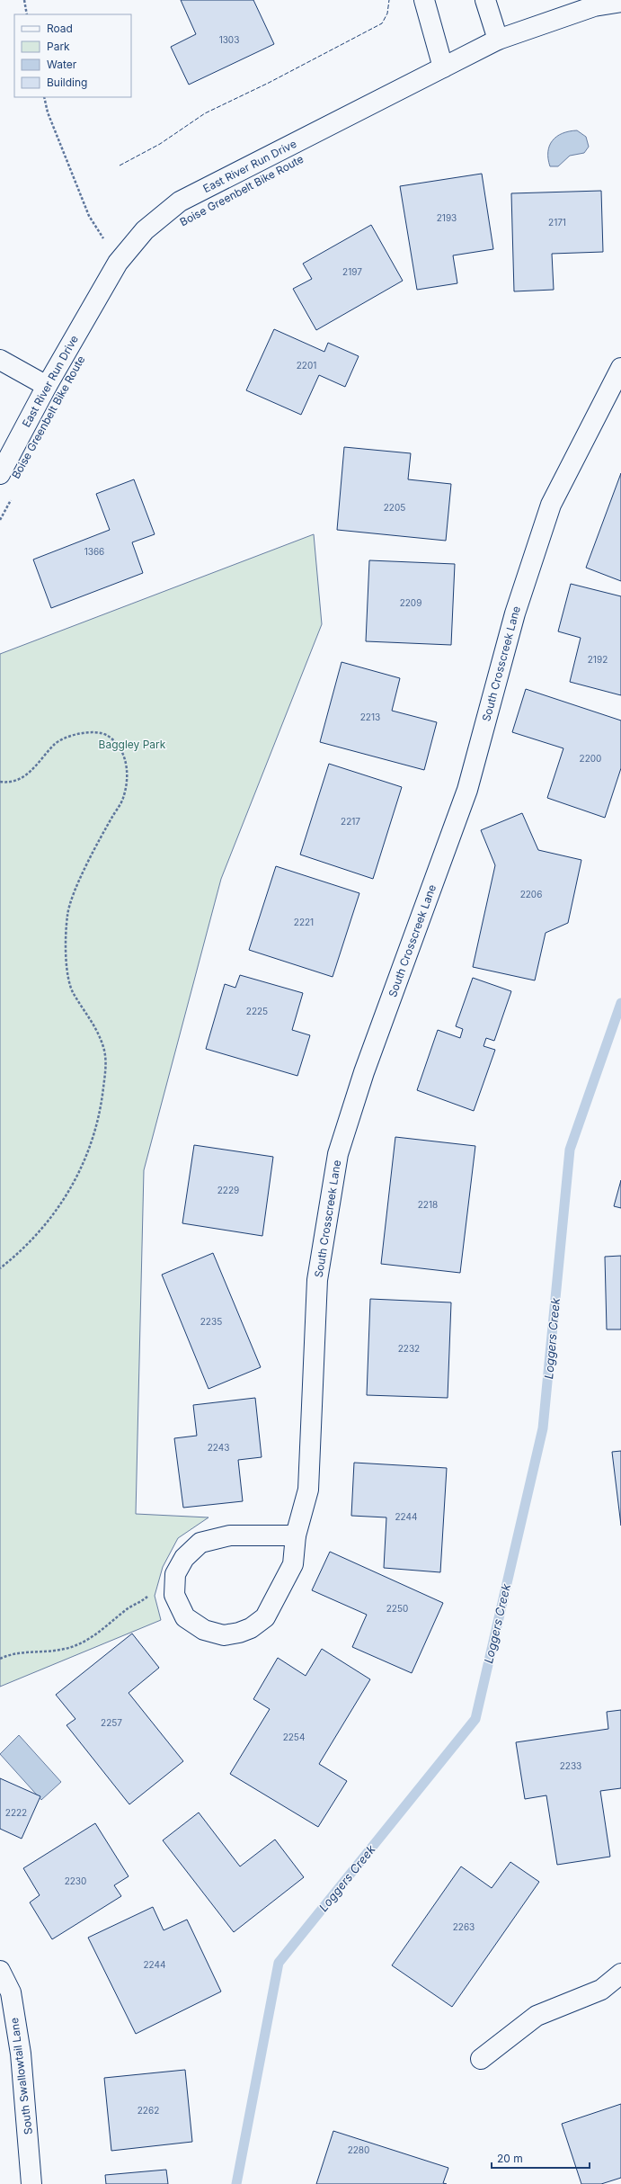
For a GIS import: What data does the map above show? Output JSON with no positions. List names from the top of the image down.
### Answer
{
  "streets": {
    "street": ["East River Run Drive", "South Crosscreek Lane", "South Swallowtail Lane"],
    "path": ["Boise Greenbelt Bike Route"]
  },
  "water": ["Loggers Creek"],
  "parks": ["Baggley Park"],
  "house_numbers": [
    "1303",
    "2193",
    "2171",
    "2197",
    "2201",
    "2205",
    "1366",
    "2209",
    "2192",
    "2213",
    "2200",
    "2217",
    "2206",
    "2221",
    "2225",
    "2229",
    "2218",
    "2235",
    "2232",
    "2243",
    "2244",
    "2250",
    "2257",
    "2254",
    "2233",
    "2222",
    "2230",
    "2263",
    "2244",
    "2262",
    "2280"
  ],
  "legend": [
    "Road",
    "Park",
    "Water",
    "Building"
  ],
  "scale_bar": "20 m"
}
